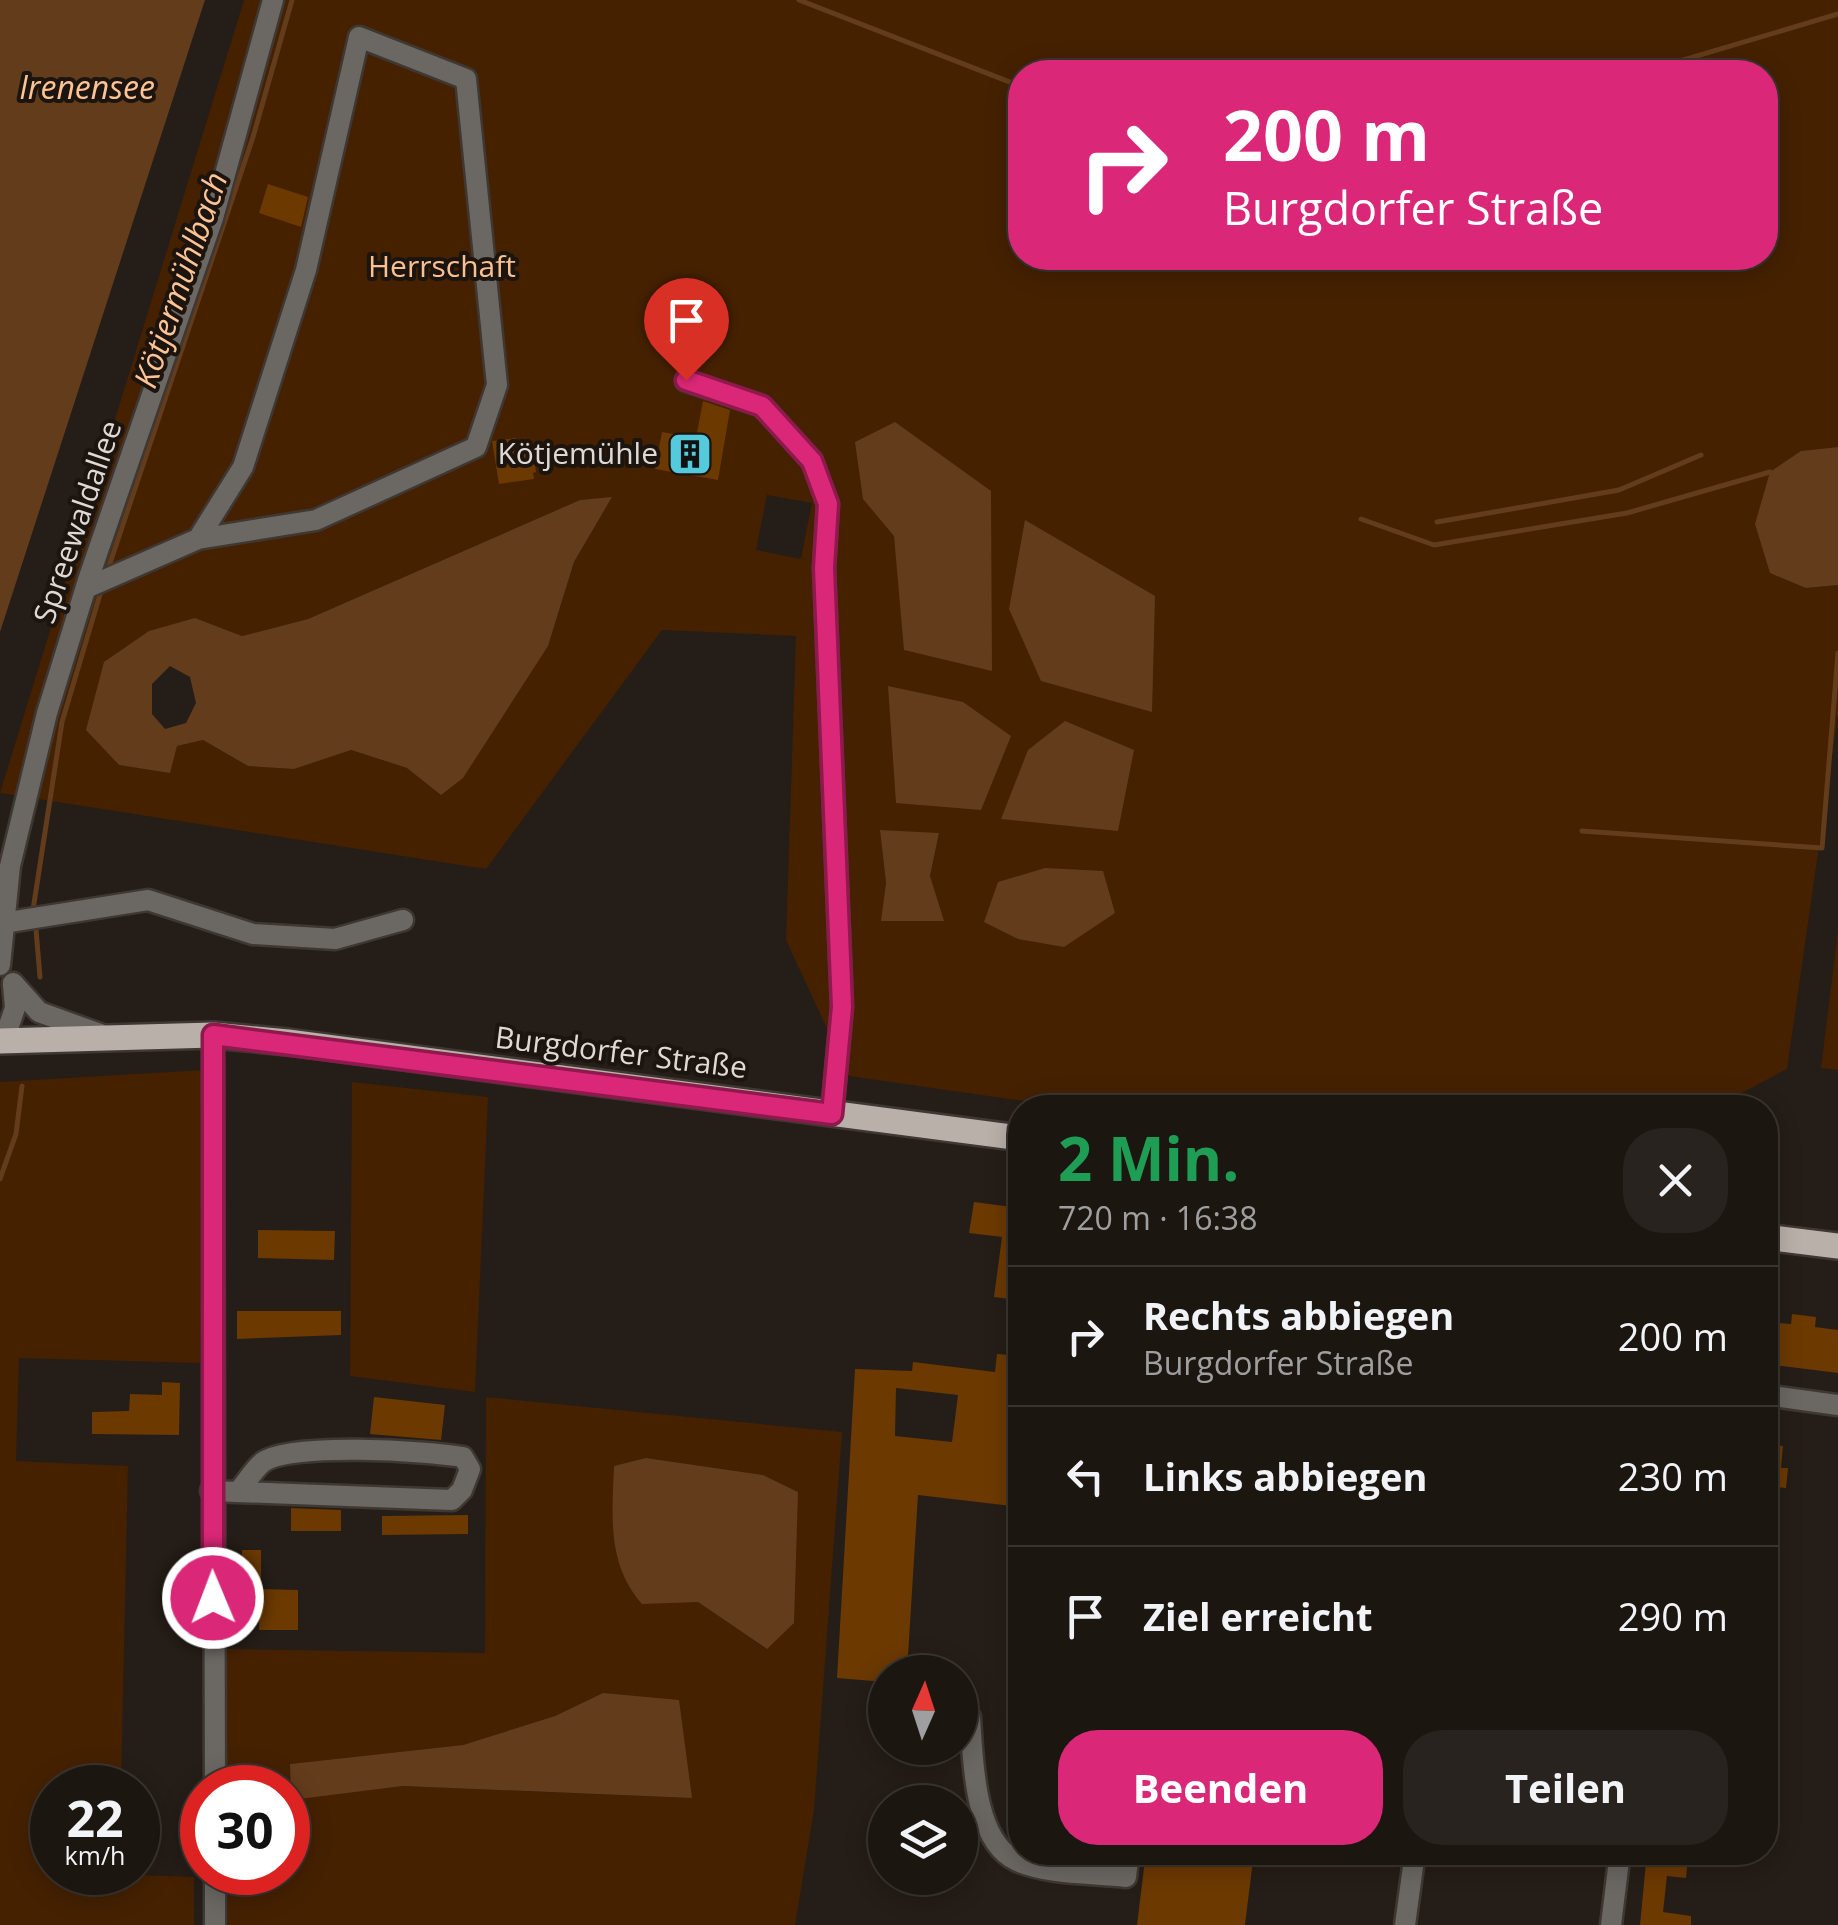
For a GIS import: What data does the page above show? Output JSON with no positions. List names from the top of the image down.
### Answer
{
  "streets": {
    "main road": ["Burgdorfer Straße"],
    "street": ["Spreewaldallee"]
  },
  "crossings": [
    ["Spreewaldallee", "Burgdorfer Straße"]
  ],
  "water": ["Irenensee", "Kötjermühlbach"],
  "parks": ["Herrschaft"],
  "places": {
    "building": ["Kötjemühle"]
  },
  "north": "top",
  "page": {
    "turn": ["200 m", "Burgdorfer Straße"],
    "heading": ["2 Min.", "720 m · 16:38"],
    "list": [
      {
        "name": "Rechts abbiegen",
        "note": "Burgdorfer Straße",
        "value": "200 m"
      },
      {
        "name": "Links abbiegen",
        "value": "230 m"
      },
      {
        "name": "Ziel erreicht",
        "value": "290 m"
      }
    ],
    "buttons": ["Beenden", "Teilen"],
    "speed": "22 km/h",
    "limit": "30"
  }
}
